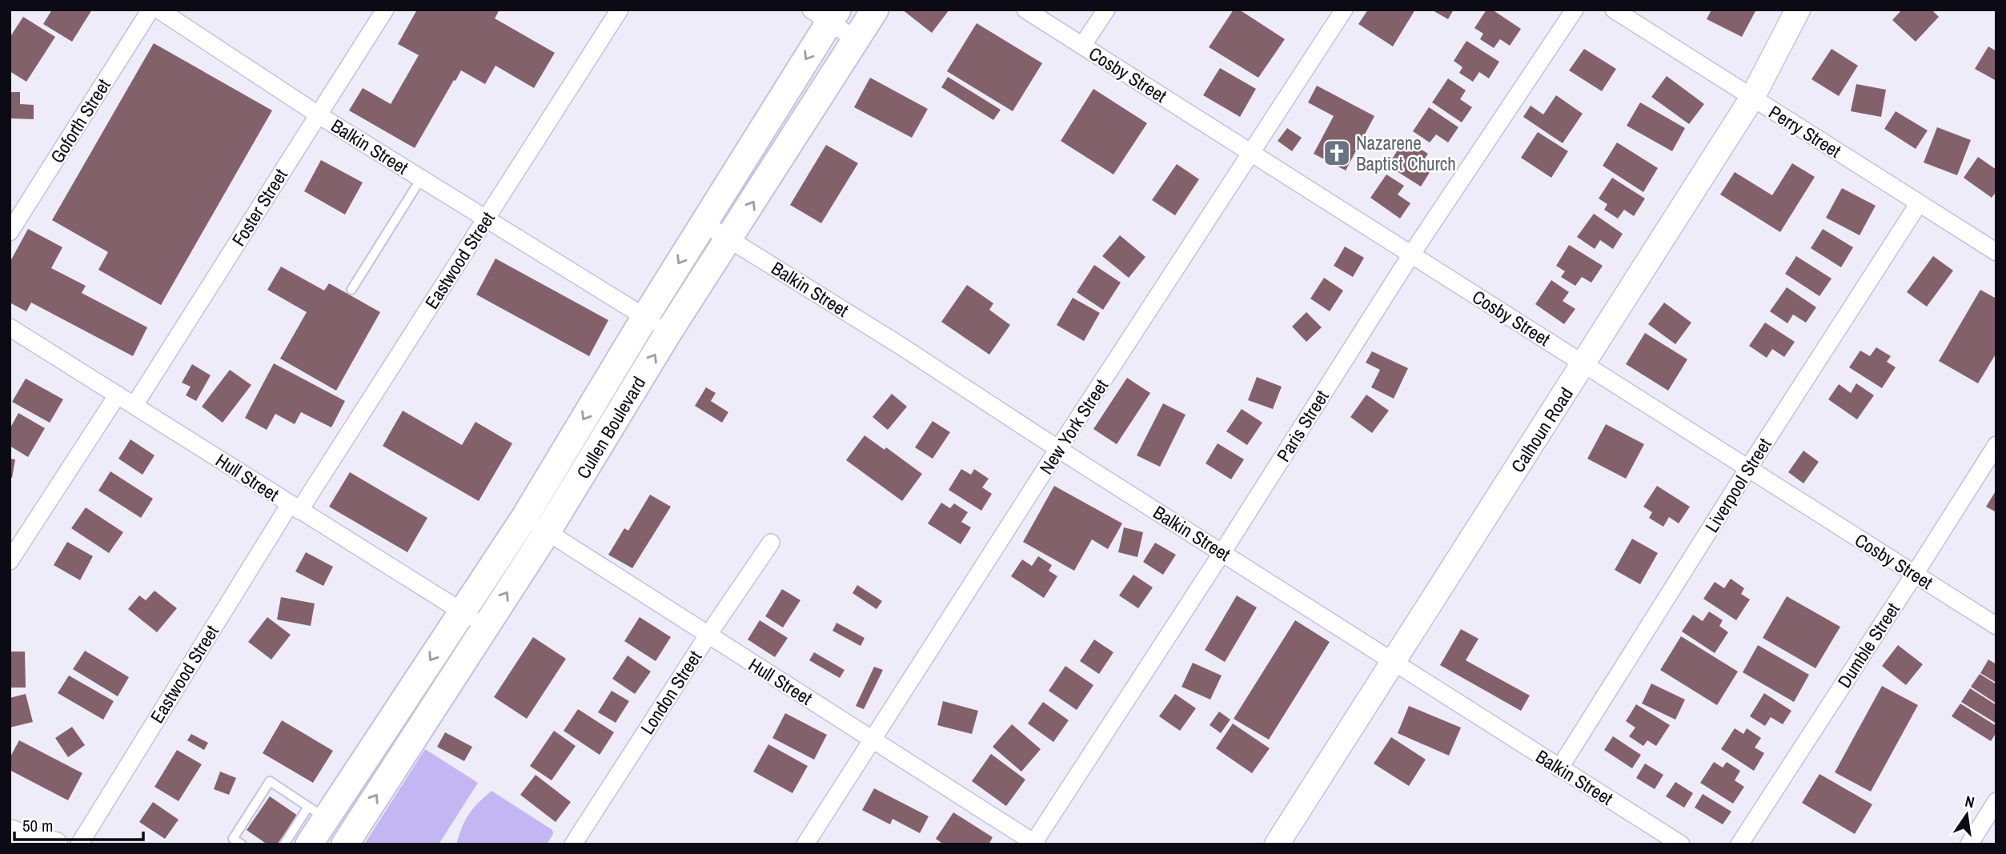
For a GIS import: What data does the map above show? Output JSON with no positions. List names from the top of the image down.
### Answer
{
  "streets": {
    "main road": ["Cullen Boulevard"],
    "street": [
      "Cosby Street",
      "Goforth Street",
      "Perry Street",
      "Balkin Street",
      "Foster Street",
      "Eastwood Street",
      "Paris Street",
      "New York Street",
      "Calhoun Road",
      "Hull Street",
      "Liverpool Street",
      "Dumble Street",
      "London Street"
    ]
  },
  "crossings": [
    ["Cosby Street", "Paris Street"],
    ["Cosby Street", "New York Street"],
    ["Cosby Street", "Calhoun Road"],
    ["Cosby Street", "Liverpool Street"],
    ["Cosby Street", "Dumble Street"],
    ["Perry Street", "Calhoun Road"],
    ["Perry Street", "Liverpool Street"],
    ["Balkin Street", "Foster Street"],
    ["Balkin Street", "Eastwood Street"],
    ["Balkin Street", "Paris Street"],
    ["Balkin Street", "New York Street"],
    ["Balkin Street", "Cullen Boulevard"],
    ["Balkin Street", "Calhoun Road"],
    ["Balkin Street", "Liverpool Street"],
    ["Foster Street", "Hull Street"],
    ["Eastwood Street", "Hull Street"],
    ["Paris Street", "Hull Street"],
    ["New York Street", "Hull Street"],
    ["Cullen Boulevard", "Hull Street"],
    ["Hull Street", "London Street"]
  ],
  "places": {
    "church": ["Nazarene Baptist Church"]
  },
  "scale_bar": "50 m",
  "north": "top"
}
